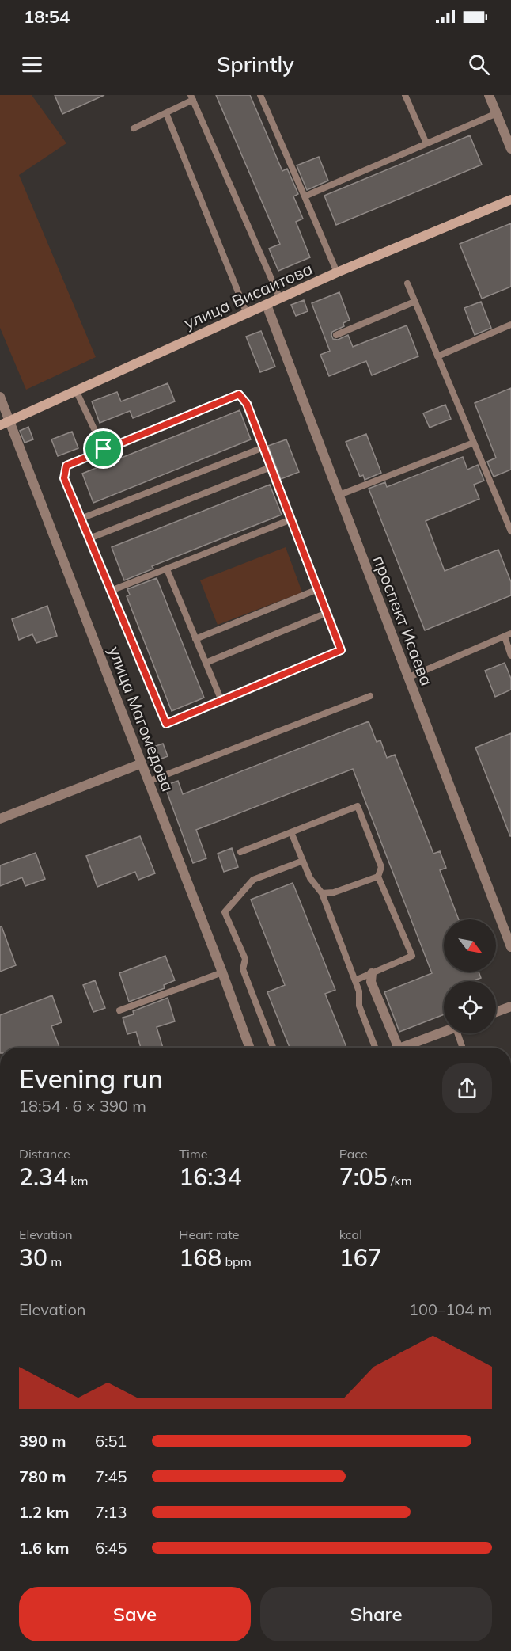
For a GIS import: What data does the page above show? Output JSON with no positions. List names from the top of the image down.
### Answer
{
  "streets": {
    "main road": ["улица Висаитова"],
    "street": ["проспект Исаева", "улица Магомедова"]
  },
  "crossings": [
    ["улица Висаитова", "проспект Исаева"],
    ["улица Висаитова", "улица Магомедова"]
  ],
  "north": "bottom right",
  "page": {
    "status": "18:54",
    "header": "Sprintly",
    "heading": ["Evening run", "18:54 · 6 × 390 m"],
    "stats": [
      ["Distance", "2.34 km"],
      ["Time", "16:34"],
      ["Pace", "7:05 /km"],
      ["Elevation", "30 m"],
      ["Heart rate", "168 bpm"],
      ["kcal", "167"]
    ],
    "chart": ["Elevation", "100–104 m"],
    "list": [
      {
        "name": "390 m",
        "note": "6:51"
      },
      {
        "name": "780 m",
        "note": "7:45"
      },
      {
        "name": "1.2 km",
        "note": "7:13"
      },
      {
        "name": "1.6 km",
        "note": "6:45"
      }
    ],
    "buttons": ["Save", "Share"]
  }
}
